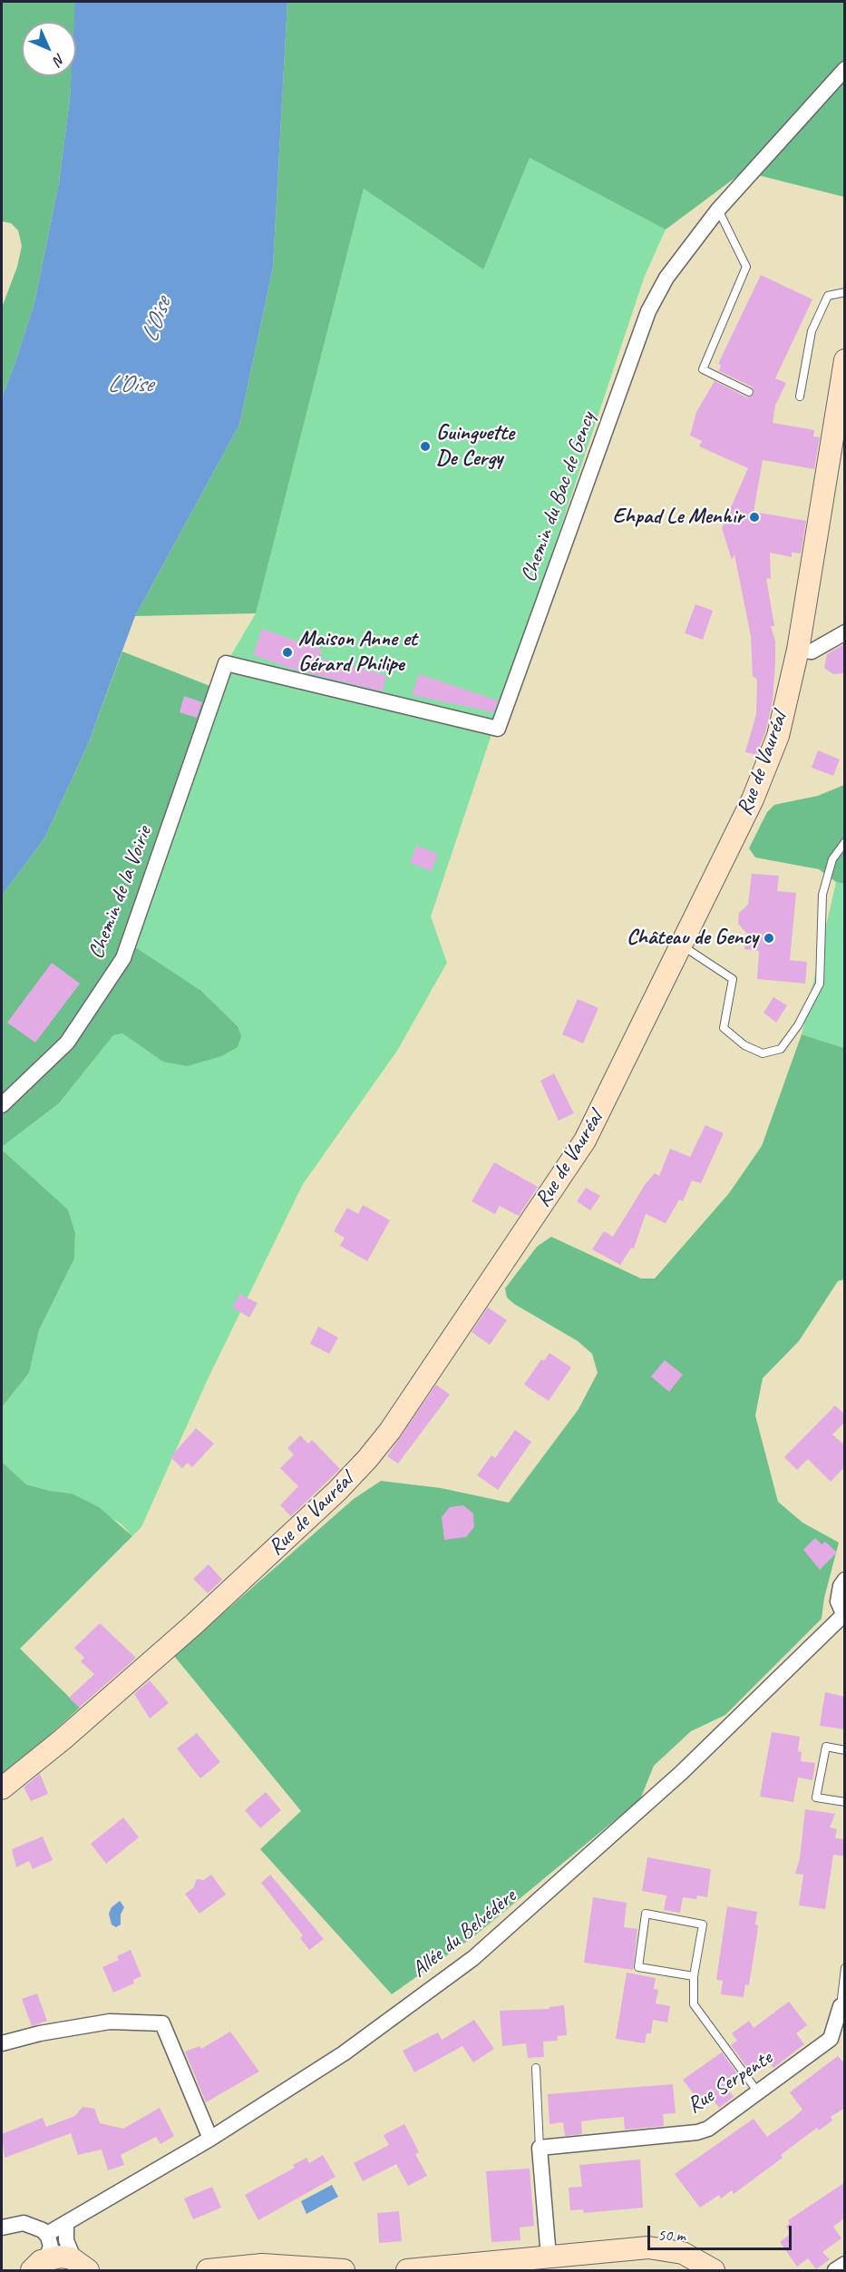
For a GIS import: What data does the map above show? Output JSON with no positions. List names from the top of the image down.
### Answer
{
  "streets": {
    "street": [
      "Chemin du Bac de Gency",
      "Rue de Vauréal",
      "Chemin de la Voirie",
      "Allée du Belvédère",
      "Rue Serpente"
    ]
  },
  "crossings": [
    ["Chemin du Bac de Gency", "Chemin de la Voirie"]
  ],
  "water": ["L'Oise", "L’Oise"],
  "places": [
    "Guinguette De Cergy",
    "Ehpad Le Menhir",
    "Maison Anne et Gérard Philipe",
    "Château de Gency"
  ],
  "scale_bar": "50 m",
  "north": "bottom right"
}
